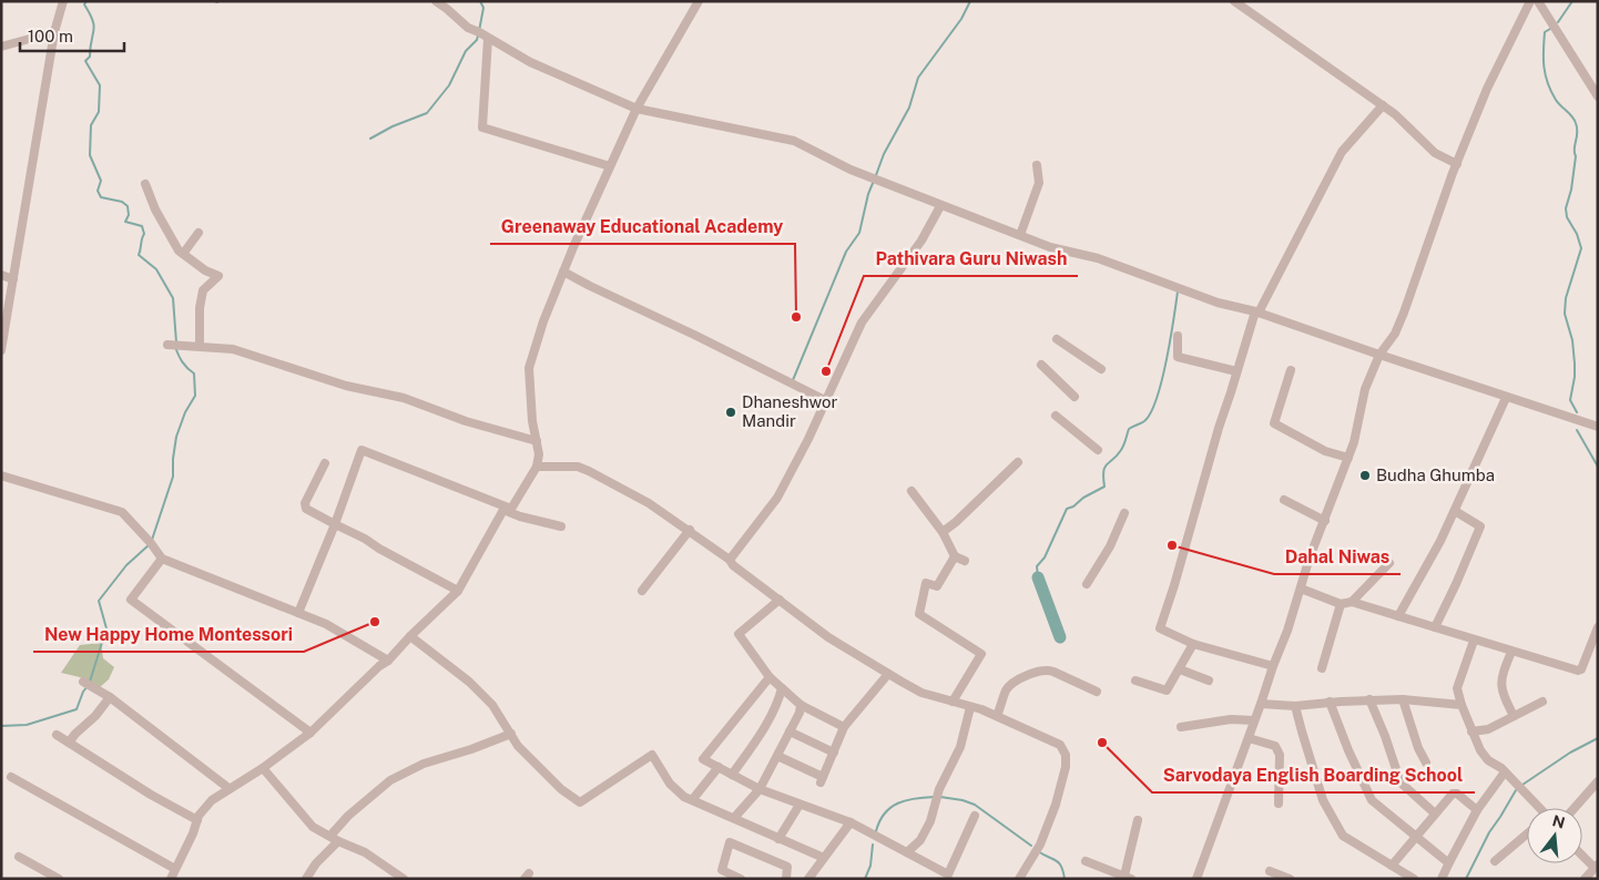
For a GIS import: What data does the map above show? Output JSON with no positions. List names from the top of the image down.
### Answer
{
  "places": [
    "Greenaway Educational Academy",
    "Pathivara Guru Niwash",
    "Dhaneshwor Mandir",
    "Budha Ghumba",
    "Dahal Niwas",
    "New Happy Home Montessori",
    "Sarvodaya English Boarding School"
  ],
  "scale_bar": "100 m",
  "north": "top"
}
